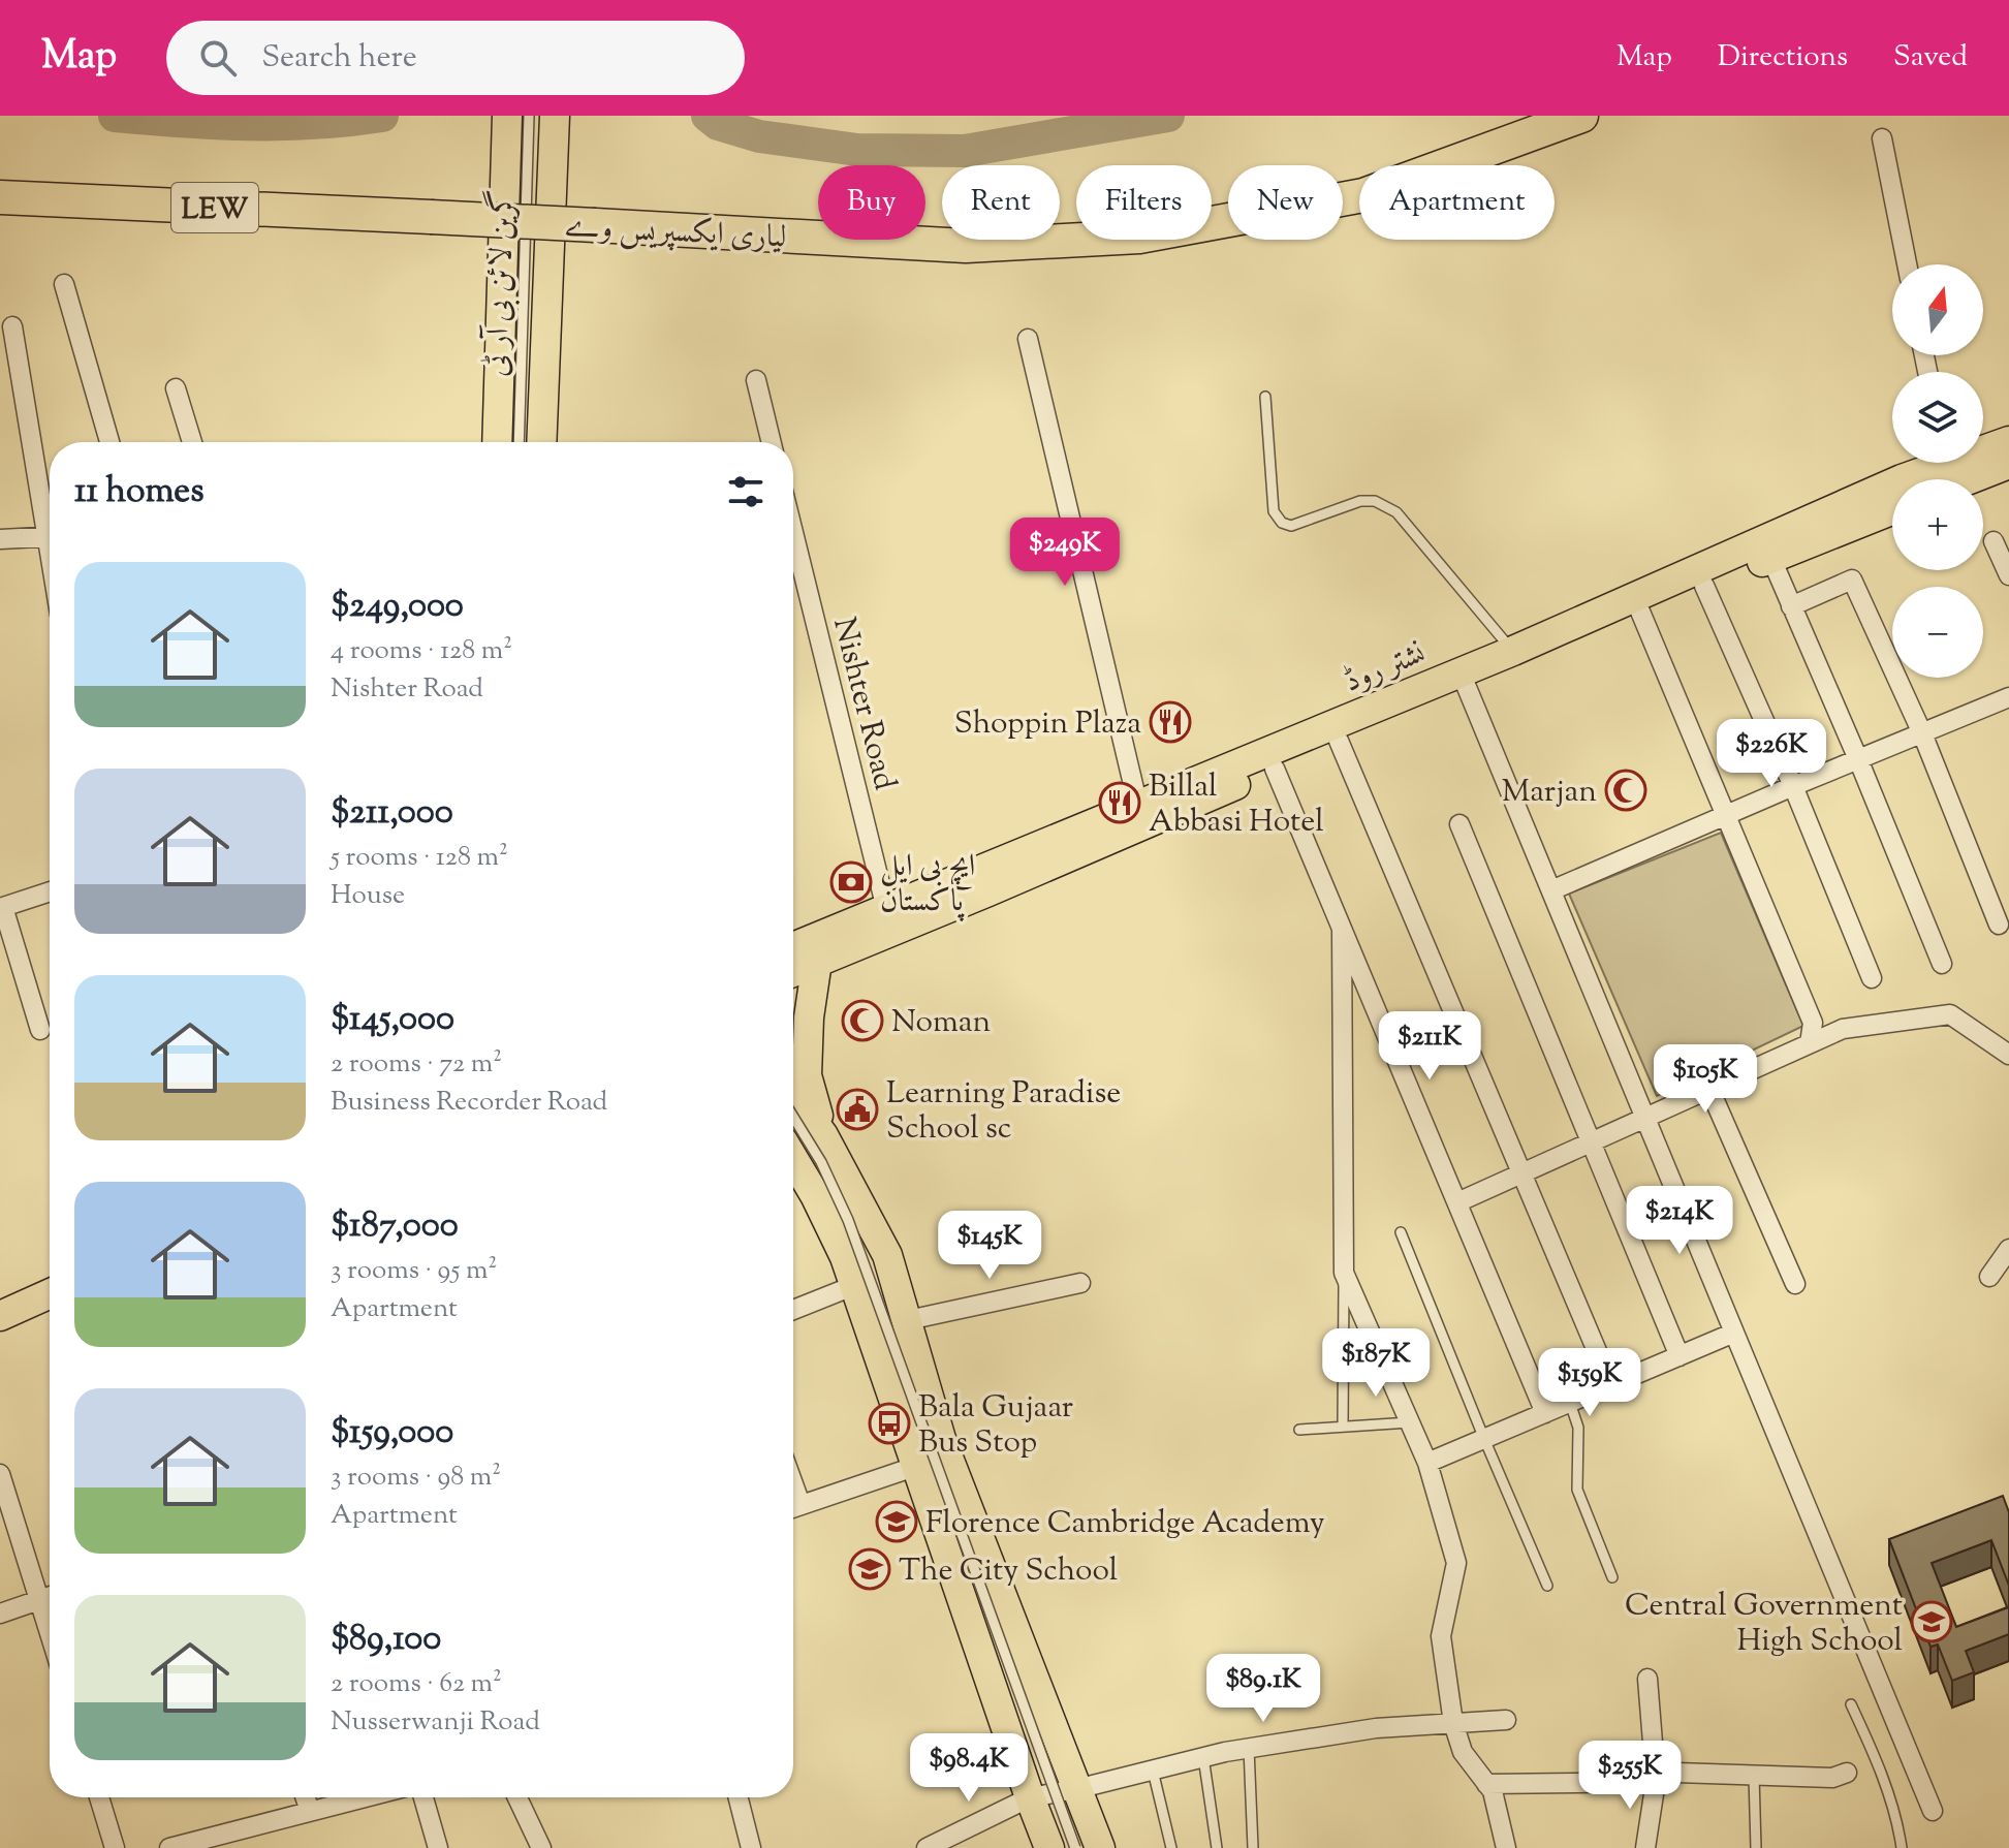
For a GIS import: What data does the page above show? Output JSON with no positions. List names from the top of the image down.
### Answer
{
  "streets": {
    "highway": ["LEW", "لیاری ایکسپریس وے"],
    "main road": ["نشتر روڈ"],
    "street": ["Nishter Road"],
    "lane": ["گرین لائن بی آر ٹی"]
  },
  "crossings": [
    ["نشتر روڈ", "Nishter Road"]
  ],
  "places": {
    "restaurant": ["Shoppin Plaza", "Billal Abbasi Hotel"],
    "mosque": ["Marjan", "Noman"],
    "bank": ["ایچ بی ایل پاکستان"],
    "public building": ["Learning Paradise School sc"],
    "bus stop": ["Bala Gujaar Bus Stop"],
    "school or university": ["Florence Cambridge Academy", "The City School", "Central Government High School"]
  },
  "north": "top",
  "page": {
    "header": "Map",
    "search": "Search here",
    "nav": ["Map", "Directions", "Saved"],
    "chip": [
      "Buy",
      "Rent",
      "Filters",
      "New",
      "Apartment"
    ],
    "map_buttons": ["+", "−"],
    "heading": "11 homes",
    "price": [
      "$249K",
      "$226K",
      "$211K",
      "$105K",
      "$214K",
      "$145K",
      "$187K",
      "$159K",
      "$89.1K",
      "$98.4K",
      "$255K"
    ],
    "list": [
      {
        "name": "$249,000",
        "note": "4 rooms · 128 m² · Nishter Road"
      },
      {
        "name": "$211,000",
        "note": "5 rooms · 128 m² · House"
      },
      {
        "name": "$145,000",
        "note": "2 rooms · 72 m² · Business Recorder Road"
      },
      {
        "name": "$187,000",
        "note": "3 rooms · 95 m² · Apartment"
      },
      {
        "name": "$159,000",
        "note": "3 rooms · 98 m² · Apartment"
      },
      {
        "name": "$89,100",
        "note": "2 rooms · 62 m² · Nusserwanji Road"
      }
    ]
  }
}
